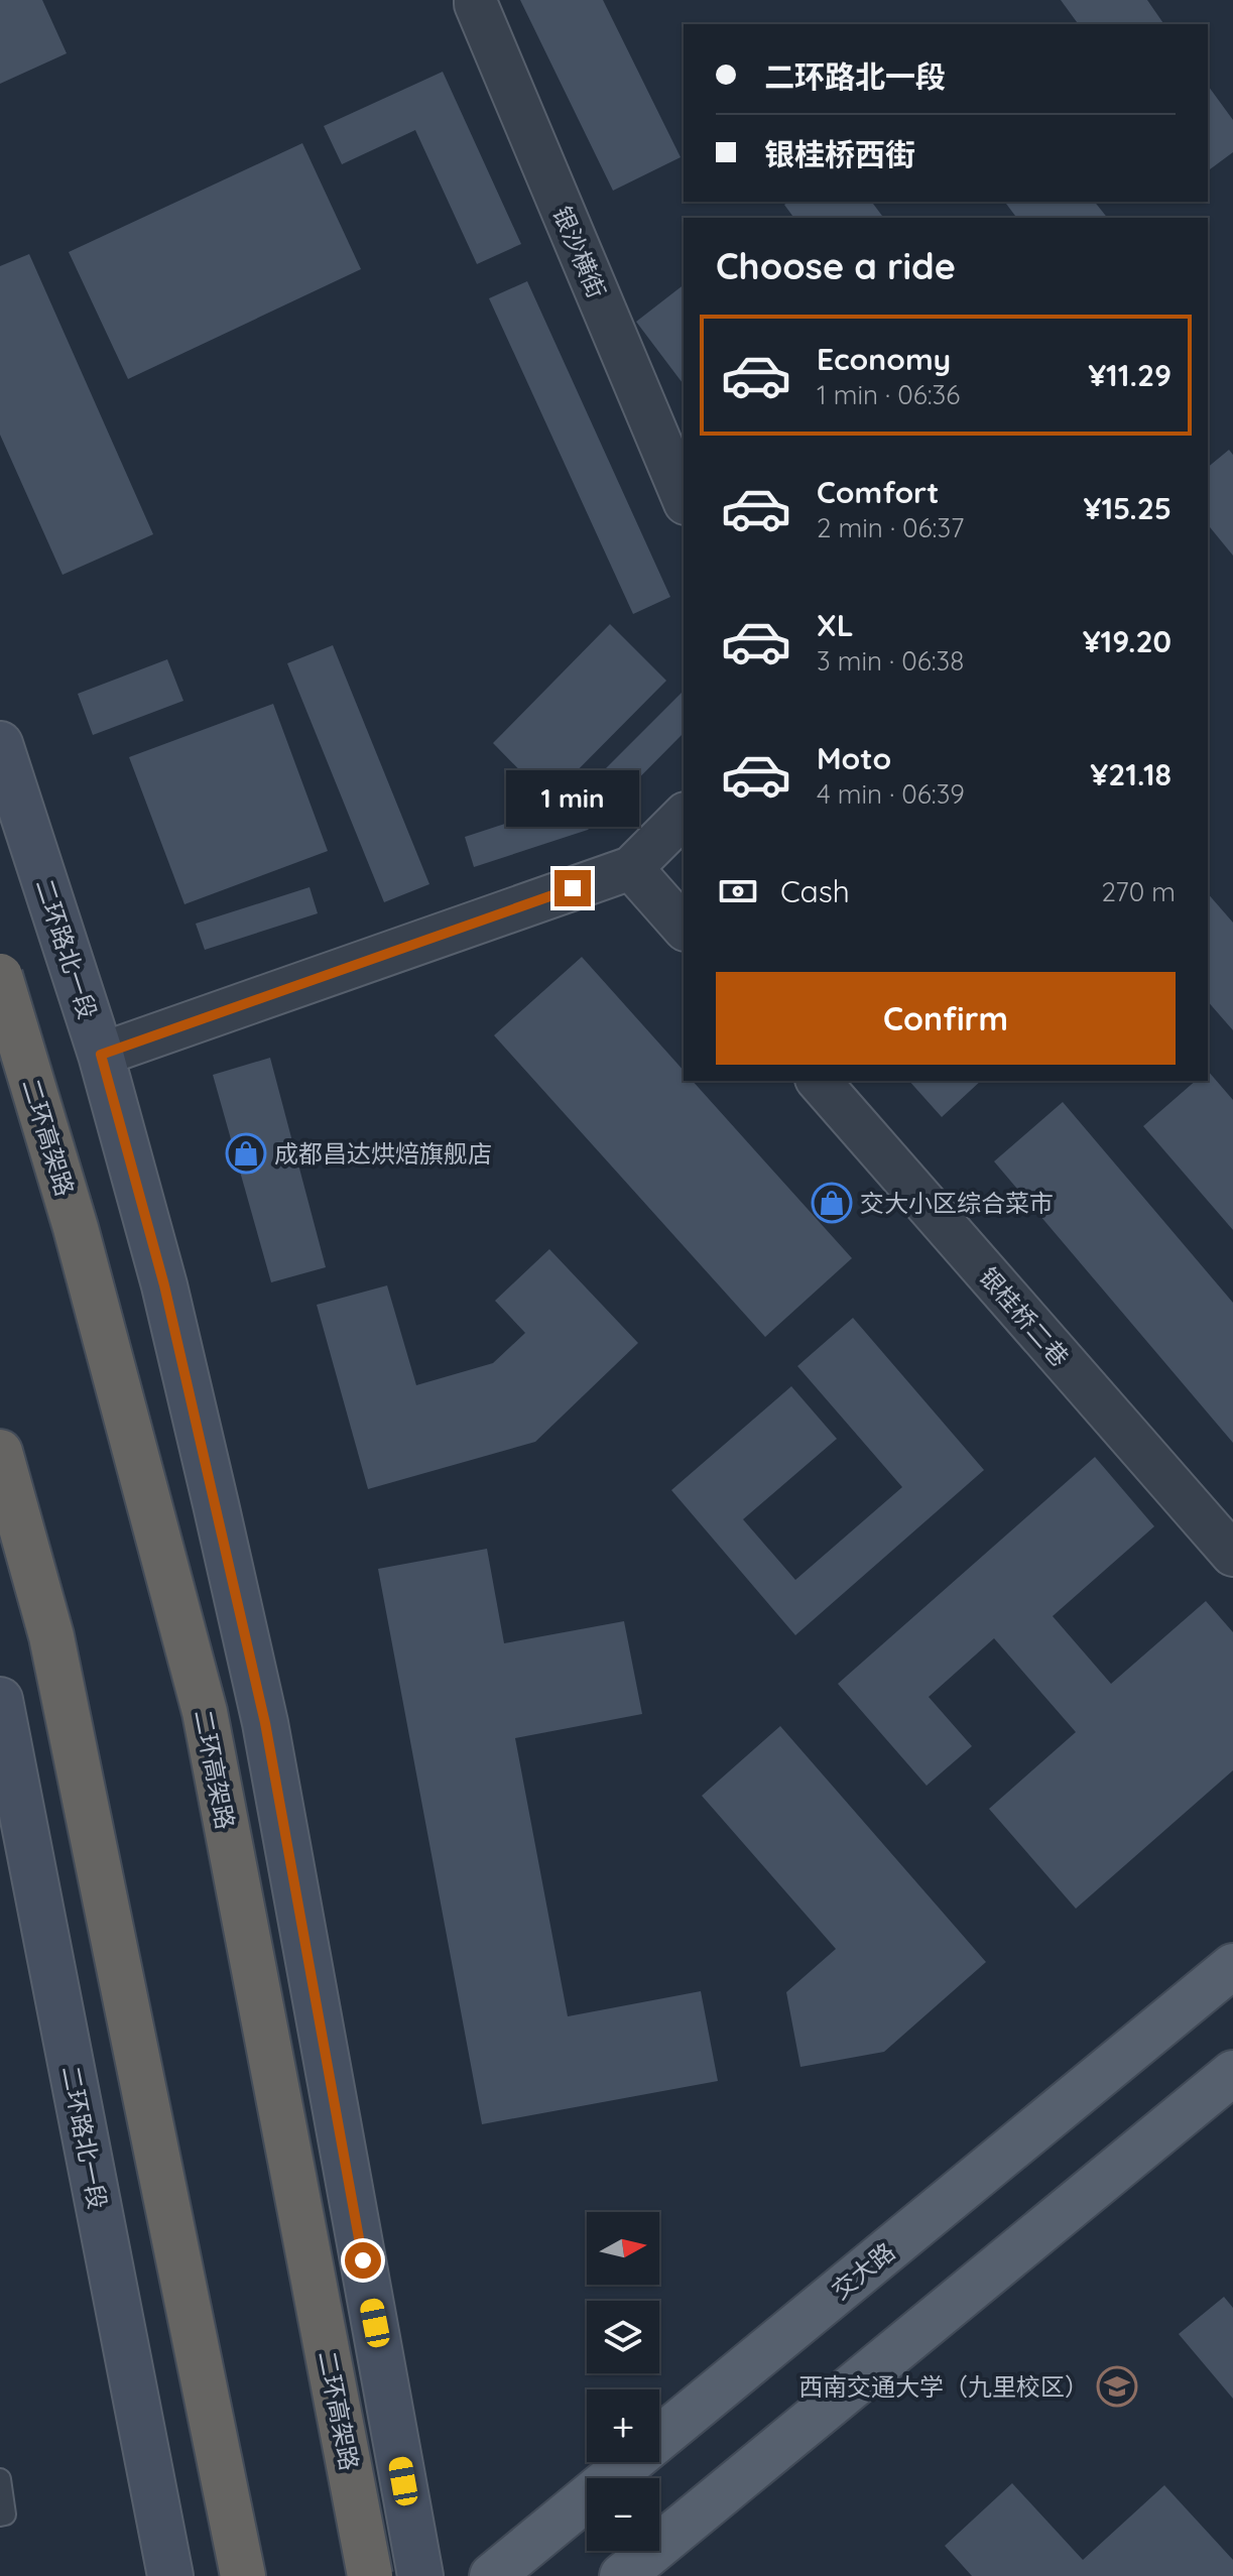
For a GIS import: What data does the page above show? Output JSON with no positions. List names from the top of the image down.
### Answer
{
  "streets": {
    "highway": ["二环高架路"],
    "main road": ["二环路北一段", "交大路"],
    "street": ["银沙横街", "银桂桥二巷"]
  },
  "places": {
    "shop": ["成都昌达烘焙旗舰店", "交大小区综合菜市"],
    "school or university": ["西南交通大学（九里校区）"]
  },
  "north": "right",
  "page": {
    "banner": ["二环路北一段", "银桂桥西街"],
    "heading": "Choose a ride",
    "list": [
      {
        "name": "Economy",
        "note": "1 min · 06:36",
        "value": "¥11.29"
      },
      {
        "name": "Comfort",
        "note": "2 min · 06:37",
        "value": "¥15.25"
      },
      {
        "name": "XL",
        "note": "3 min · 06:38",
        "value": "¥19.20"
      },
      {
        "name": "Moto",
        "note": "4 min · 06:39",
        "value": "¥21.18"
      }
    ],
    "bubble": "1 min",
    "pay": ["Cash", "270 m"],
    "buttons": "Confirm",
    "map_buttons": ["+", "−"]
  }
}
